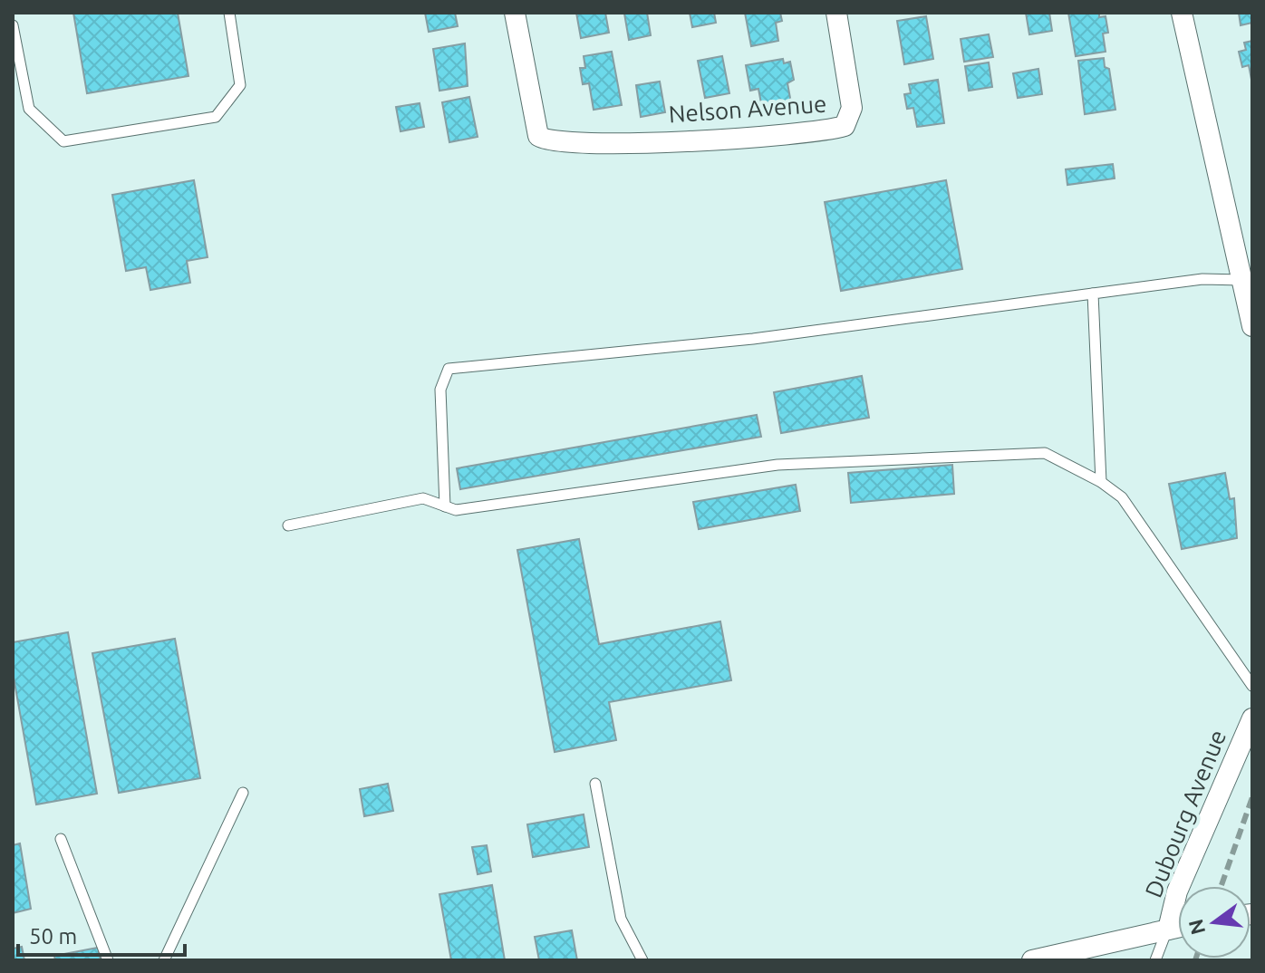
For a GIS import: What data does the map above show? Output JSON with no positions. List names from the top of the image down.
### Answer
{
  "streets": {
    "street": ["Nelson Avenue", "Dubourg Avenue"]
  },
  "scale_bar": "50 m",
  "north": "left"
}
